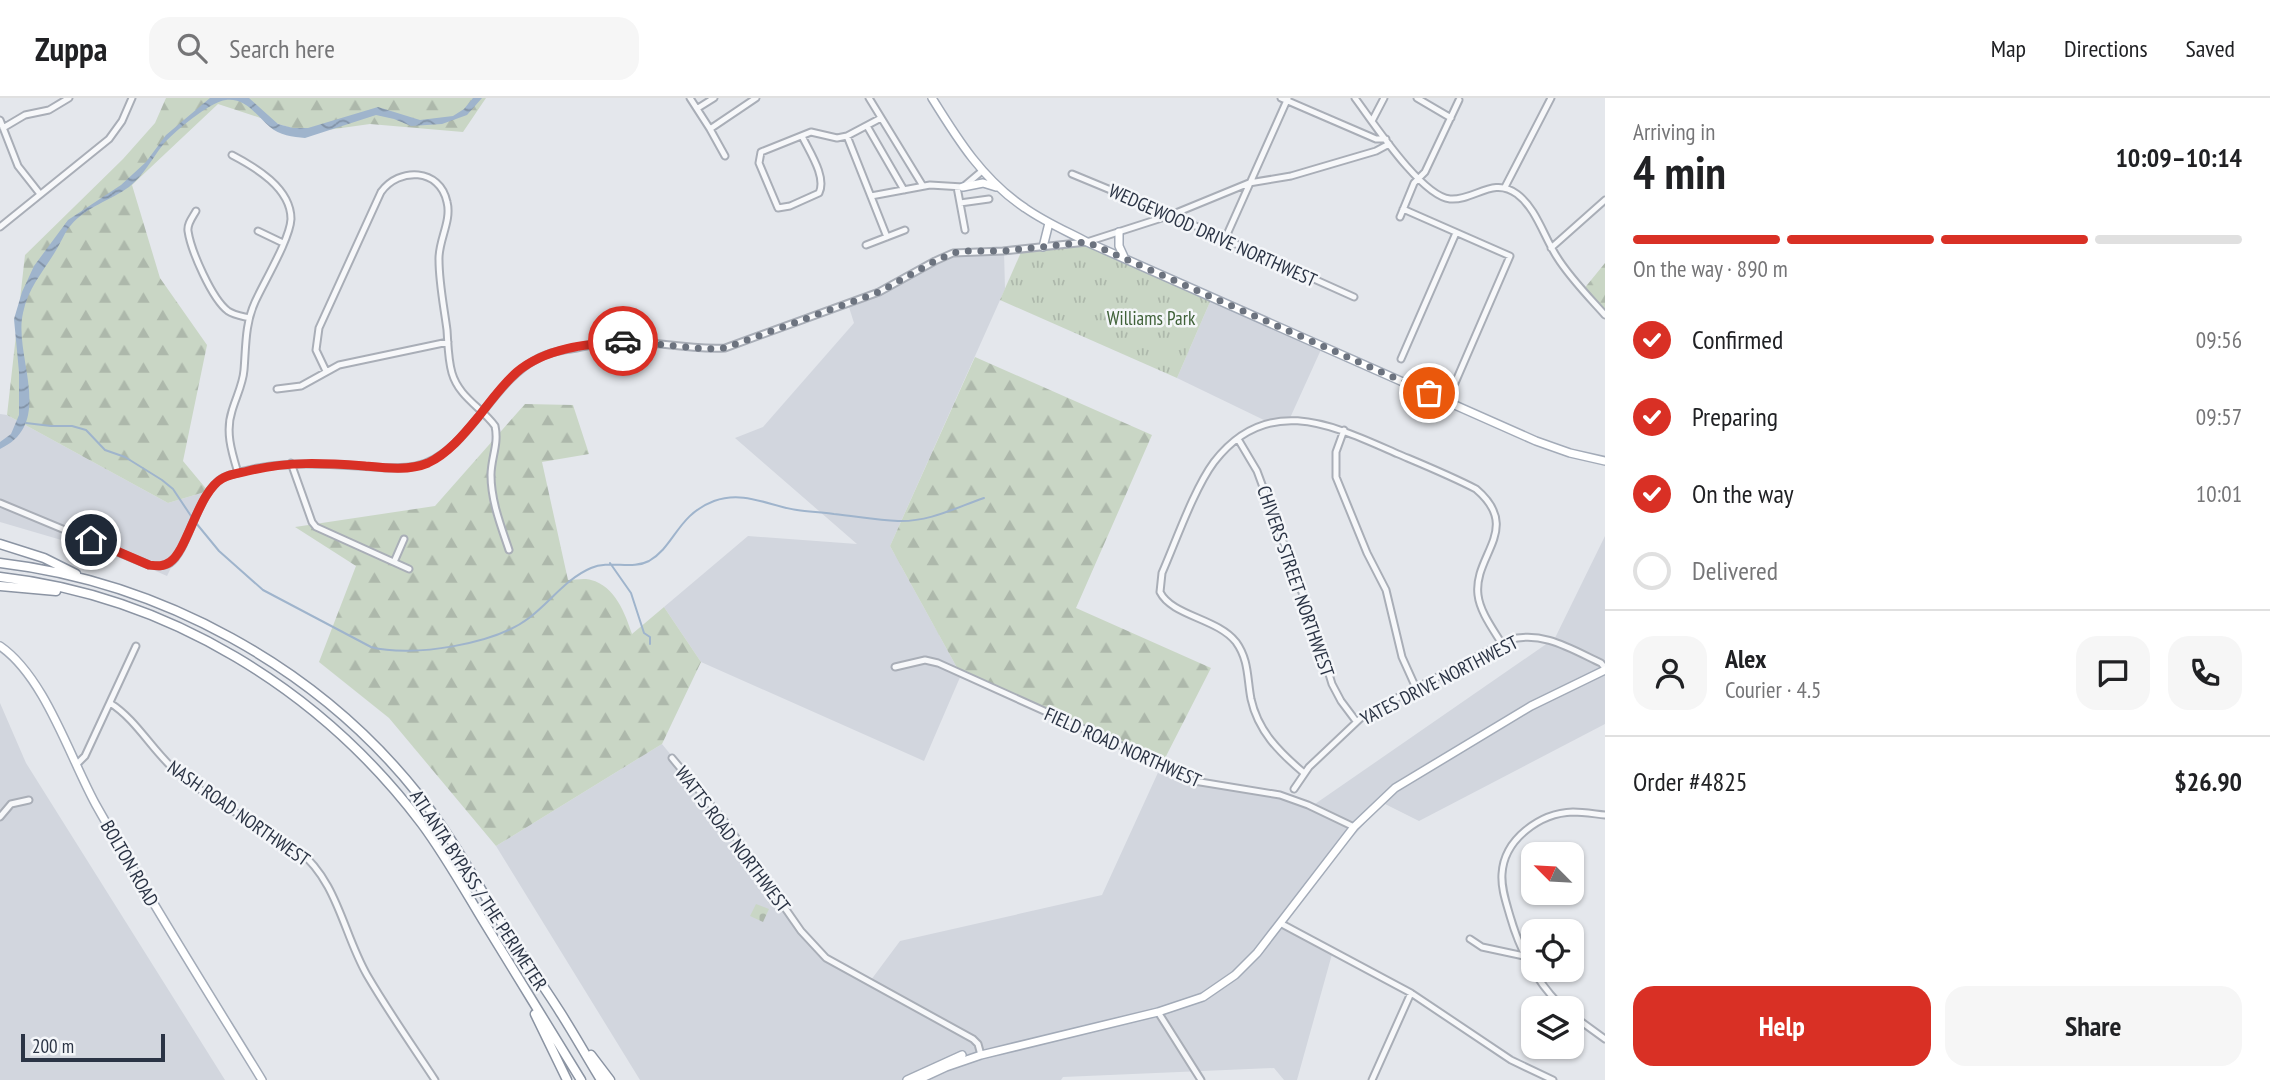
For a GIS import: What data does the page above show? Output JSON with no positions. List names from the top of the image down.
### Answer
{
  "streets": {
    "highway": ["ATLANTA BYPASS / THE PERIMETER"],
    "main road": ["BOLTON ROAD"],
    "street": [
      "WEDGEWOOD DRIVE NORTHWEST",
      "CHIVERS STREET NORTHWEST",
      "YATES DRIVE NORTHWEST",
      "FIELD ROAD NORTHWEST",
      "NASH ROAD NORTHWEST",
      "WATTS ROAD NORTHWEST"
    ]
  },
  "crossings": [
    ["CHIVERS STREET NORTHWEST", "YATES DRIVE NORTHWEST"]
  ],
  "parks": ["Williams Park"],
  "scale_bar": "200 m",
  "north": "top left",
  "page": {
    "header": "Zuppa",
    "search": "Search here",
    "nav": ["Map", "Directions", "Saved"],
    "heading": ["4 min", "Arriving in", "10:09–10:14"],
    "panel": [
      "Alex",
      "Courier · 4.5",
      "Order #4825",
      "$26.90"
    ],
    "bar": "On the way · 890 m",
    "list": [
      ["Confirmed", "09:56"],
      ["Preparing", "09:57"],
      ["On the way", "10:01"],
      "Delivered"
    ],
    "buttons": ["Help", "Share"],
    "scale": "200 m"
  }
}
